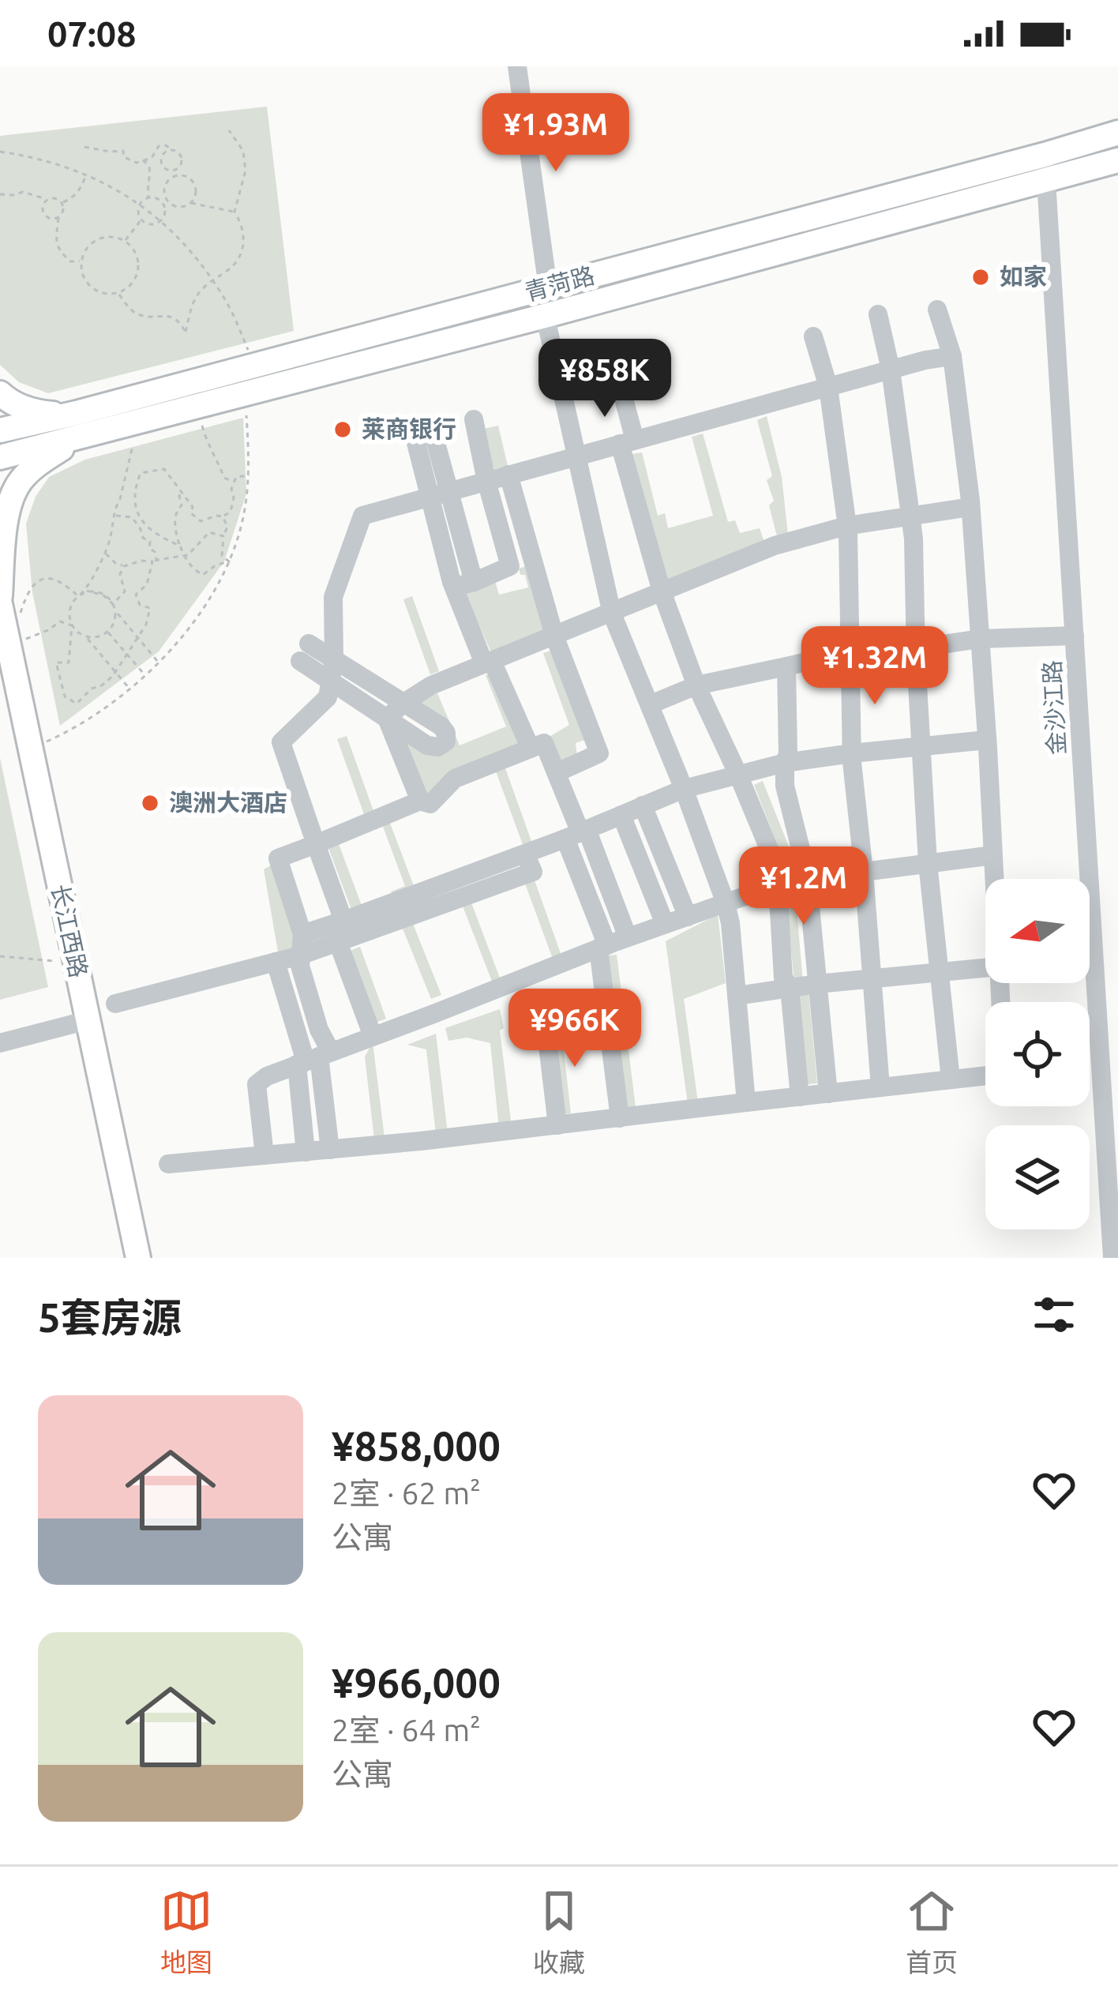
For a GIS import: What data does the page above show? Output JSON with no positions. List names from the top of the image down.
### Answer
{
  "streets": {
    "main road": ["青菏路", "长江西路"],
    "street": ["金沙江路"]
  },
  "crossings": [
    ["青菏路", "金沙江路"]
  ],
  "places": ["如家", "莱商银行", "澳洲大酒店"],
  "north": "left",
  "page": {
    "status": "07:08",
    "price": [
      "¥1.93M",
      "¥858K",
      "¥1.32M",
      "¥1.2M",
      "¥966K"
    ],
    "heading": "5套房源",
    "list": [
      {
        "name": "¥858,000",
        "note": "2室 · 62 m² · 公寓"
      },
      {
        "name": "¥966,000",
        "note": "2室 · 64 m² · 公寓"
      }
    ],
    "tabs": ["地图", "收藏", "首页"]
  }
}
